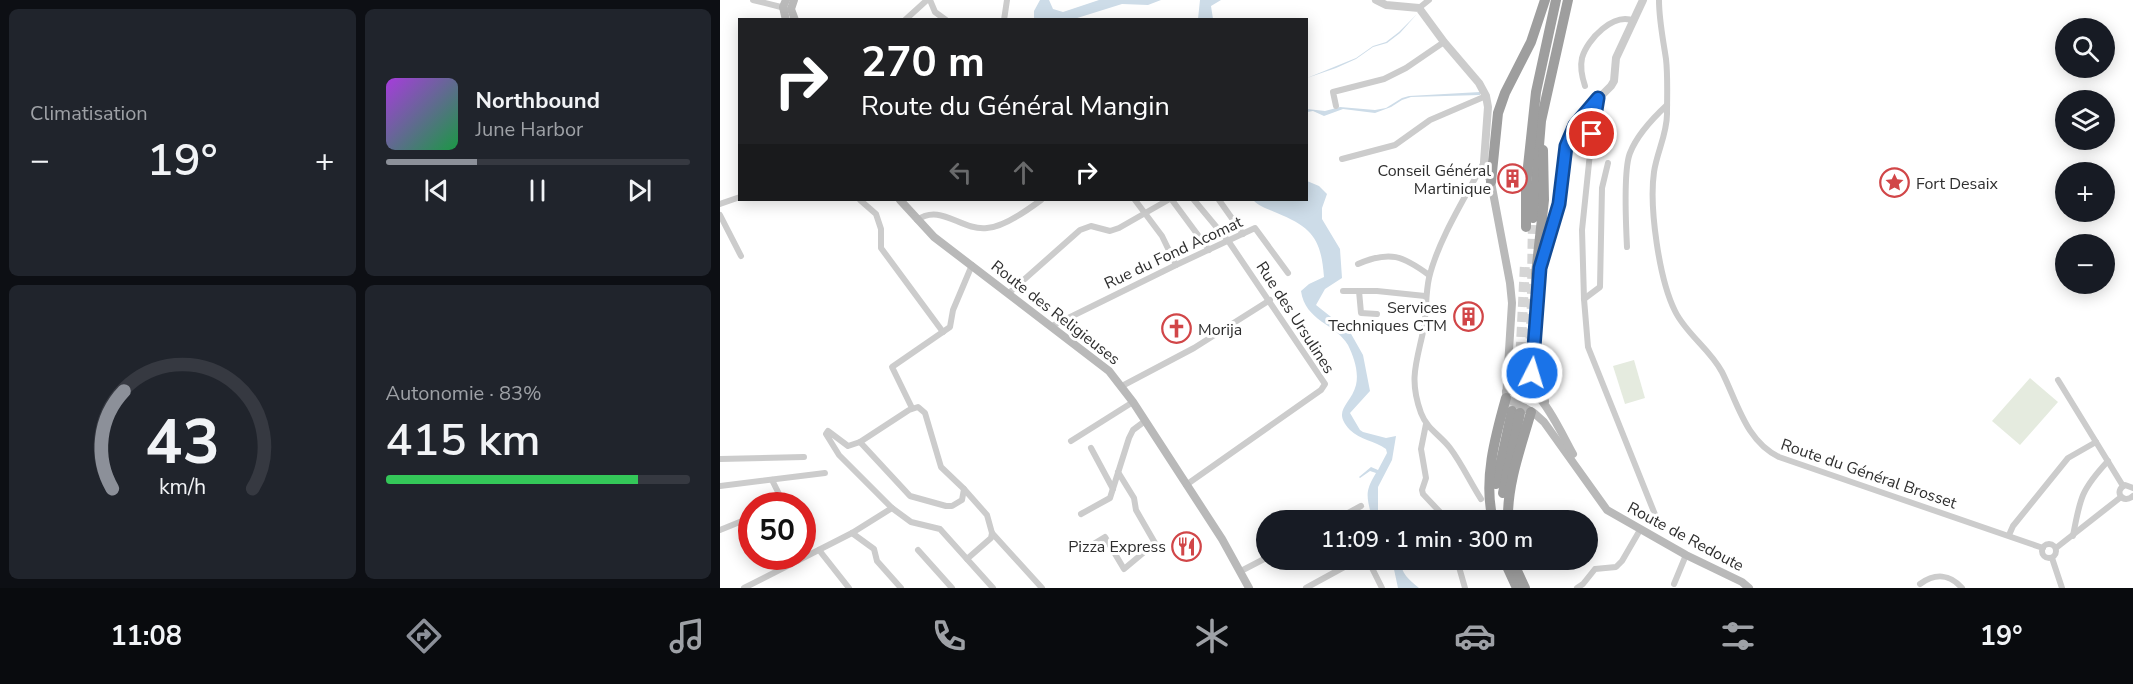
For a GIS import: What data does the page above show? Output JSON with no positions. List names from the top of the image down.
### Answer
{
  "streets": {
    "main road": ["Route des Religieuses", "Route de Redoute"],
    "street": ["Rue du Fond Acomat", "Rue des Ursulines", "Route du Général Brosset"]
  },
  "crossings": [
    ["Rue du Fond Acomat", "Route des Religieuses"],
    ["Rue du Fond Acomat", "Rue des Ursulines"],
    ["Route des Religieuses", "Rue des Ursulines"]
  ],
  "places": {
    "building": ["Conseil Général Martinique", "Services Techniques CTM"],
    "place": ["Fort Desaix"],
    "church": ["Morija"],
    "restaurant": ["Pizza Express"]
  },
  "page": {
    "tile": [
      "Climatisation",
      ["Autonomie · 83%", "415 km"]
    ],
    "map_buttons": ["+", "−"],
    "turn": ["270 m", "Route du Général Mangin"],
    "song": ["Northbound", "June Harbor"],
    "heat": ["−", "19°", "+"],
    "limit": "50",
    "trip": "11:09 · 1 min · 300 m",
    "tabs": ["11:08", "19°"],
    "gauge": ["43", "km/h"]
  }
}
